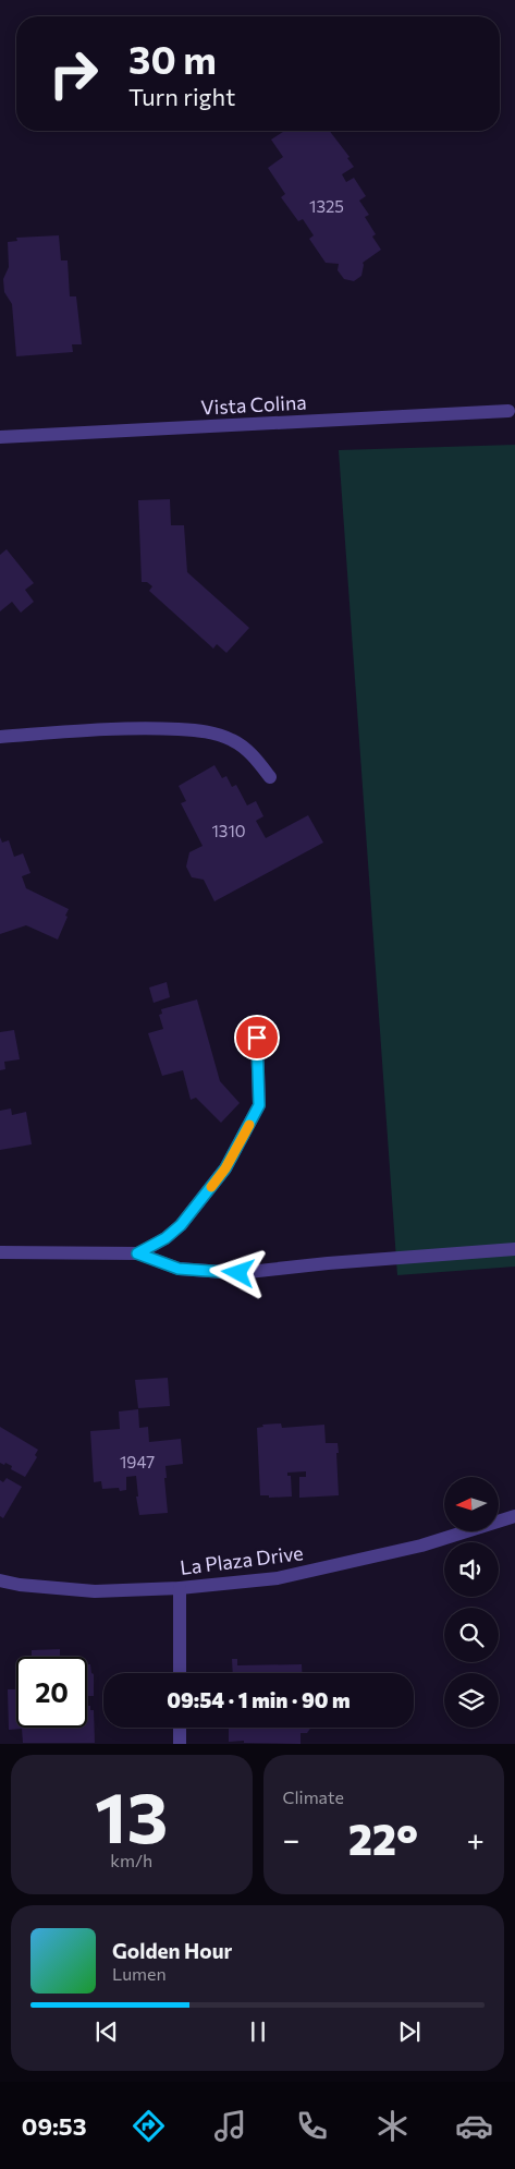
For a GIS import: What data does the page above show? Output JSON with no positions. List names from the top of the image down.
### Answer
{
  "streets": {
    "street": ["Vista Colina", "La Plaza Drive"]
  },
  "house_numbers": ["1325", "1310", "1947"],
  "north": "left",
  "page": {
    "turn": ["30 m", "Turn right"],
    "limit": "20",
    "trip": "09:54 · 1 min · 90 m",
    "tile": [
      ["13", "km/h"],
      "Climate"
    ],
    "heat": ["−", "22°", "+"],
    "song": ["Golden Hour", "Lumen"],
    "tabs": "09:53"
  }
}
